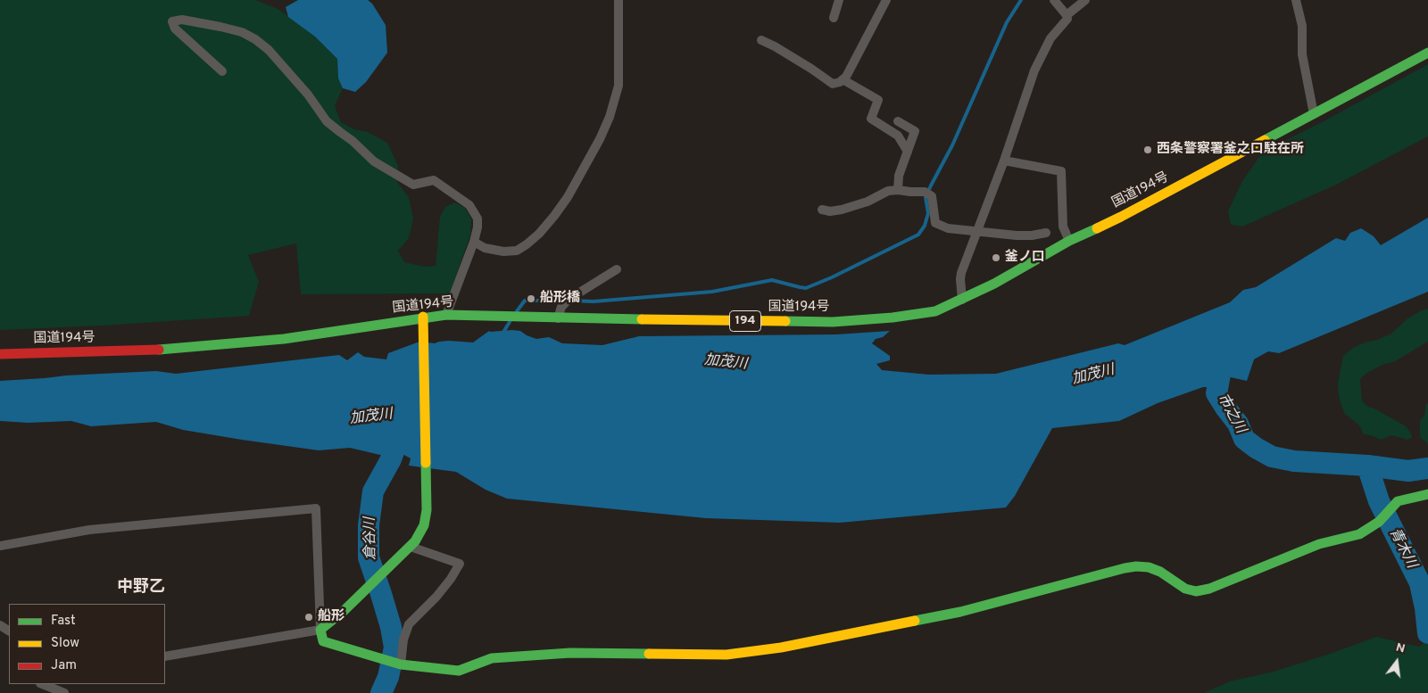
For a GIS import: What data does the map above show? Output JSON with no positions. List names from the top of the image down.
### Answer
{
  "streets": {
    "main road": ["国道194号", "194"]
  },
  "districts": ["中野乙"],
  "water": [
    "加茂川",
    "市之川",
    "倉谷川",
    "青木川"
  ],
  "places": [
    "西条警察署釜之口駐在所",
    "釜ノ口",
    "船形橋",
    "船形"
  ],
  "legend": ["Fast", "Slow", "Jam"],
  "north": "top"
}
